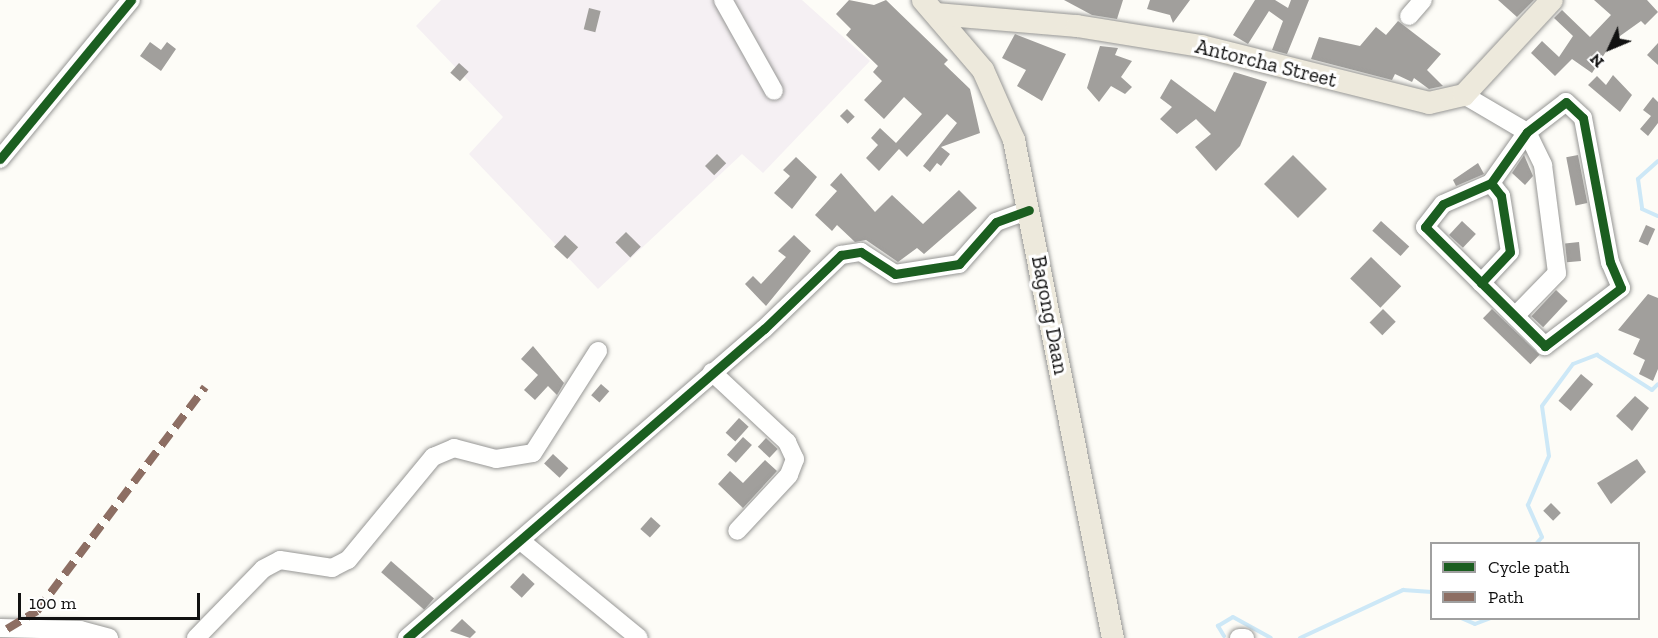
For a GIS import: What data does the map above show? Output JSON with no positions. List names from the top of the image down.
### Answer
{
  "streets": {
    "main road": ["Antorcha Street", "Bagong Daan"]
  },
  "crossings": [
    ["Antorcha Street", "Bagong Daan"]
  ],
  "legend": ["Cycle path", "Path"],
  "scale_bar": "100 m",
  "north": "bottom left"
}
